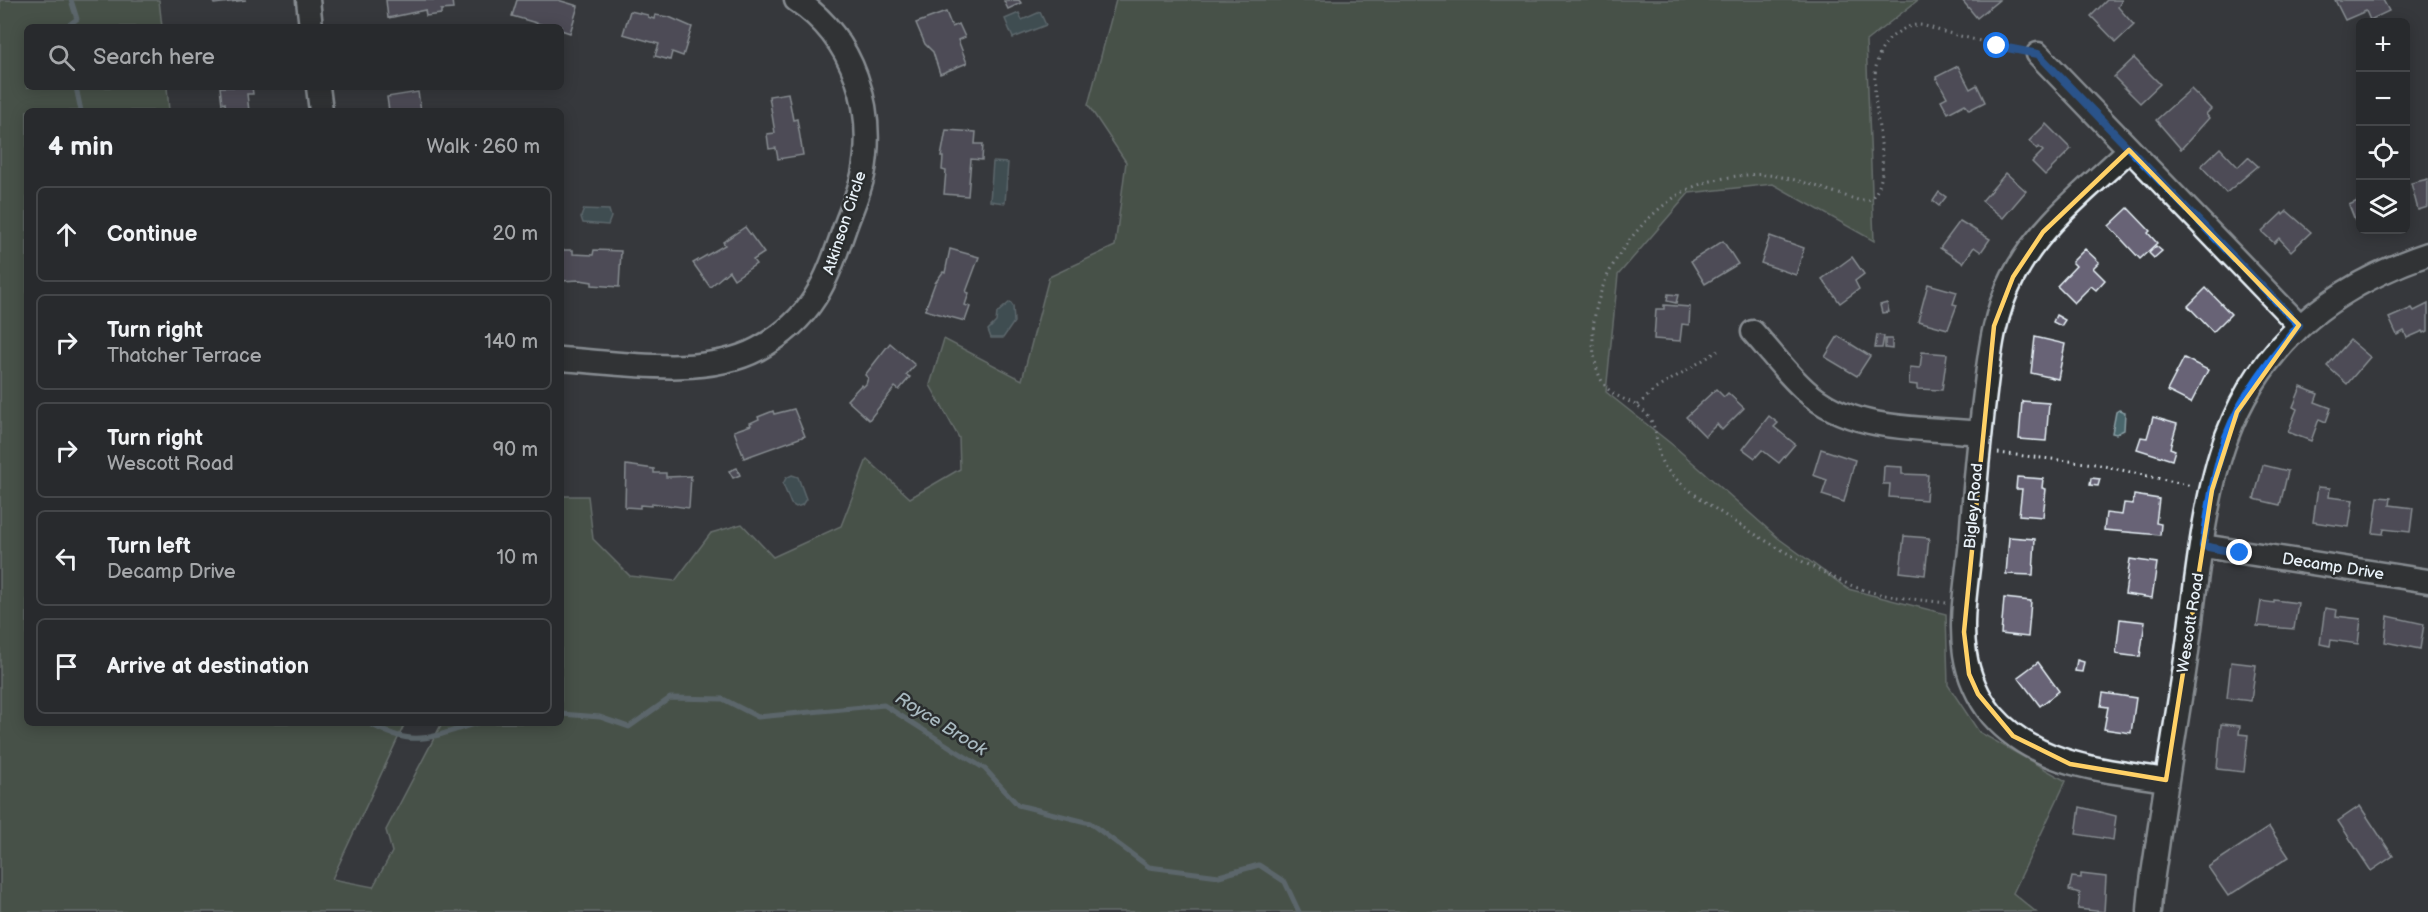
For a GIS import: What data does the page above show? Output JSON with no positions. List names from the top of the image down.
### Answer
{
  "streets": {
    "street": [
      "Atkinson Circle",
      "Bigley Road",
      "Decamp Drive",
      "Wescott Road"
    ]
  },
  "crossings": [
    ["Bigley Road", "Wescott Road"],
    ["Decamp Drive", "Wescott Road"]
  ],
  "water": ["Royce Brook"],
  "page": {
    "map_buttons": ["+", "−"],
    "search": "Search here",
    "heading": ["4 min", "Walk · 260 m"],
    "list": [
      ["Continue", "20 m"],
      ["Turn right", "Thatcher Terrace", "140 m"],
      ["Turn right", "Wescott Road", "90 m"],
      ["Turn left", "Decamp Drive", "10 m"],
      "Arrive at destination"
    ]
  }
}
